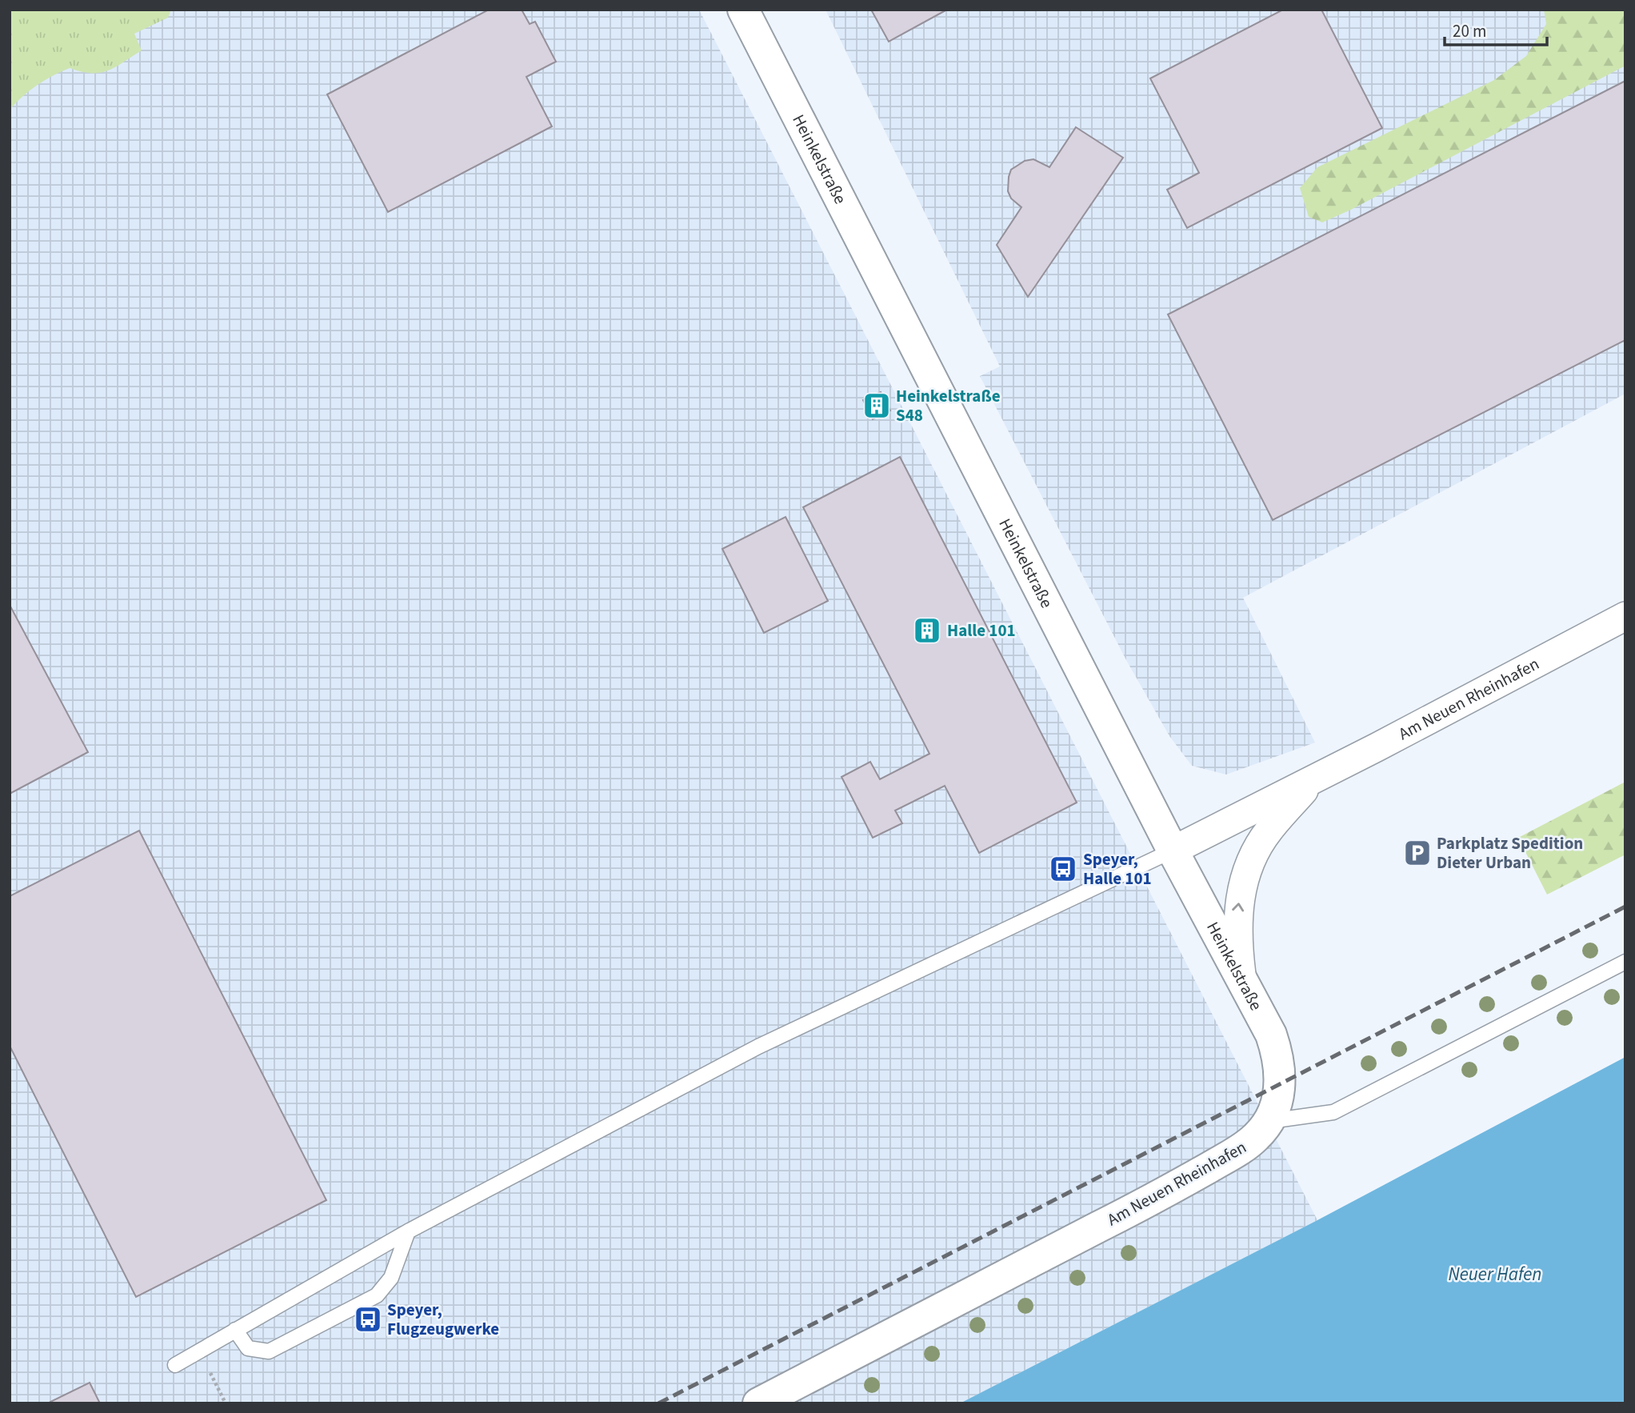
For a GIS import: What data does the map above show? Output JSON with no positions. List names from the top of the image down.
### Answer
{
  "streets": {
    "street": ["Heinkelstraße", "Am Neuen Rheinhafen"]
  },
  "crossings": [
    ["Heinkelstraße", "Am Neuen Rheinhafen"]
  ],
  "water": ["Neuer Hafen"],
  "places": {
    "building": ["Heinkelstraße S48", "Halle 101"],
    "parking": ["Parkplatz Spedition Dieter Urban"],
    "bus stop": ["Speyer, Halle 101", "Speyer, Flugzeugwerke"]
  },
  "scale_bar": "20 m"
}
